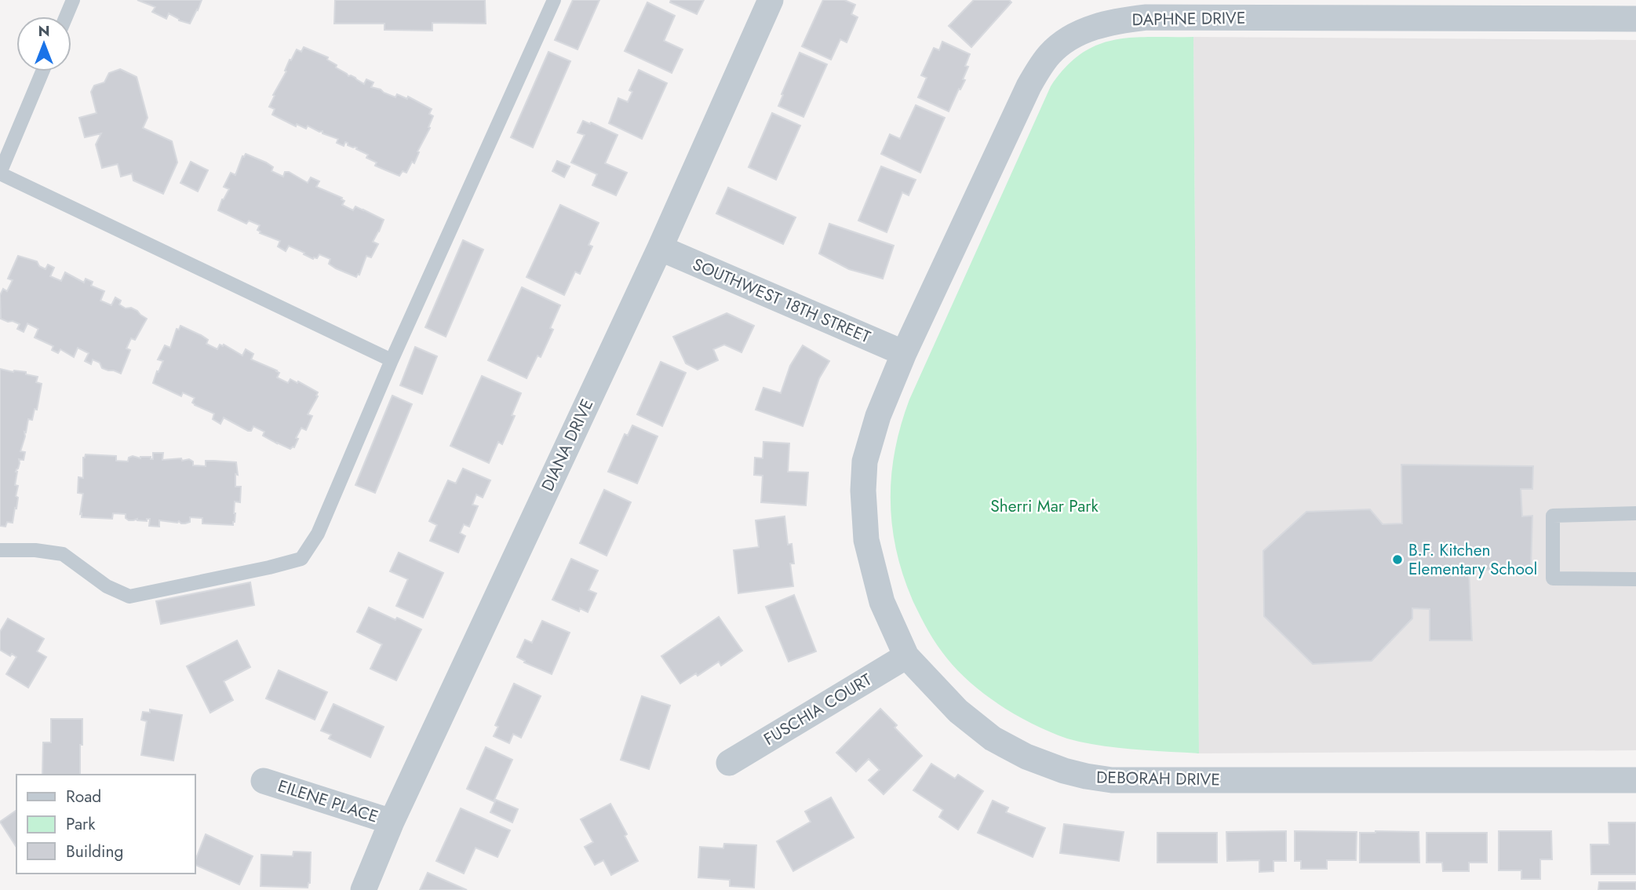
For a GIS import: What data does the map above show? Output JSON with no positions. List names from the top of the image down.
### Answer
{
  "streets": {
    "street": [
      "DAPHNE DRIVE",
      "SOUTHWEST 18TH STREET",
      "DIANA DRIVE",
      "FUSCHIA COURT",
      "DEBORAH DRIVE",
      "EILENE PLACE"
    ]
  },
  "crossings": [
    ["DAPHNE DRIVE", "SOUTHWEST 18TH STREET"],
    ["DAPHNE DRIVE", "DEBORAH DRIVE"],
    ["SOUTHWEST 18TH STREET", "DIANA DRIVE"],
    ["SOUTHWEST 18TH STREET", "DEBORAH DRIVE"],
    ["DIANA DRIVE", "EILENE PLACE"],
    ["FUSCHIA COURT", "DEBORAH DRIVE"]
  ],
  "parks": ["Sherri Mar Park"],
  "places": ["B.F. Kitchen Elementary School"],
  "legend": ["Road", "Park", "Building"],
  "north": "top"
}
